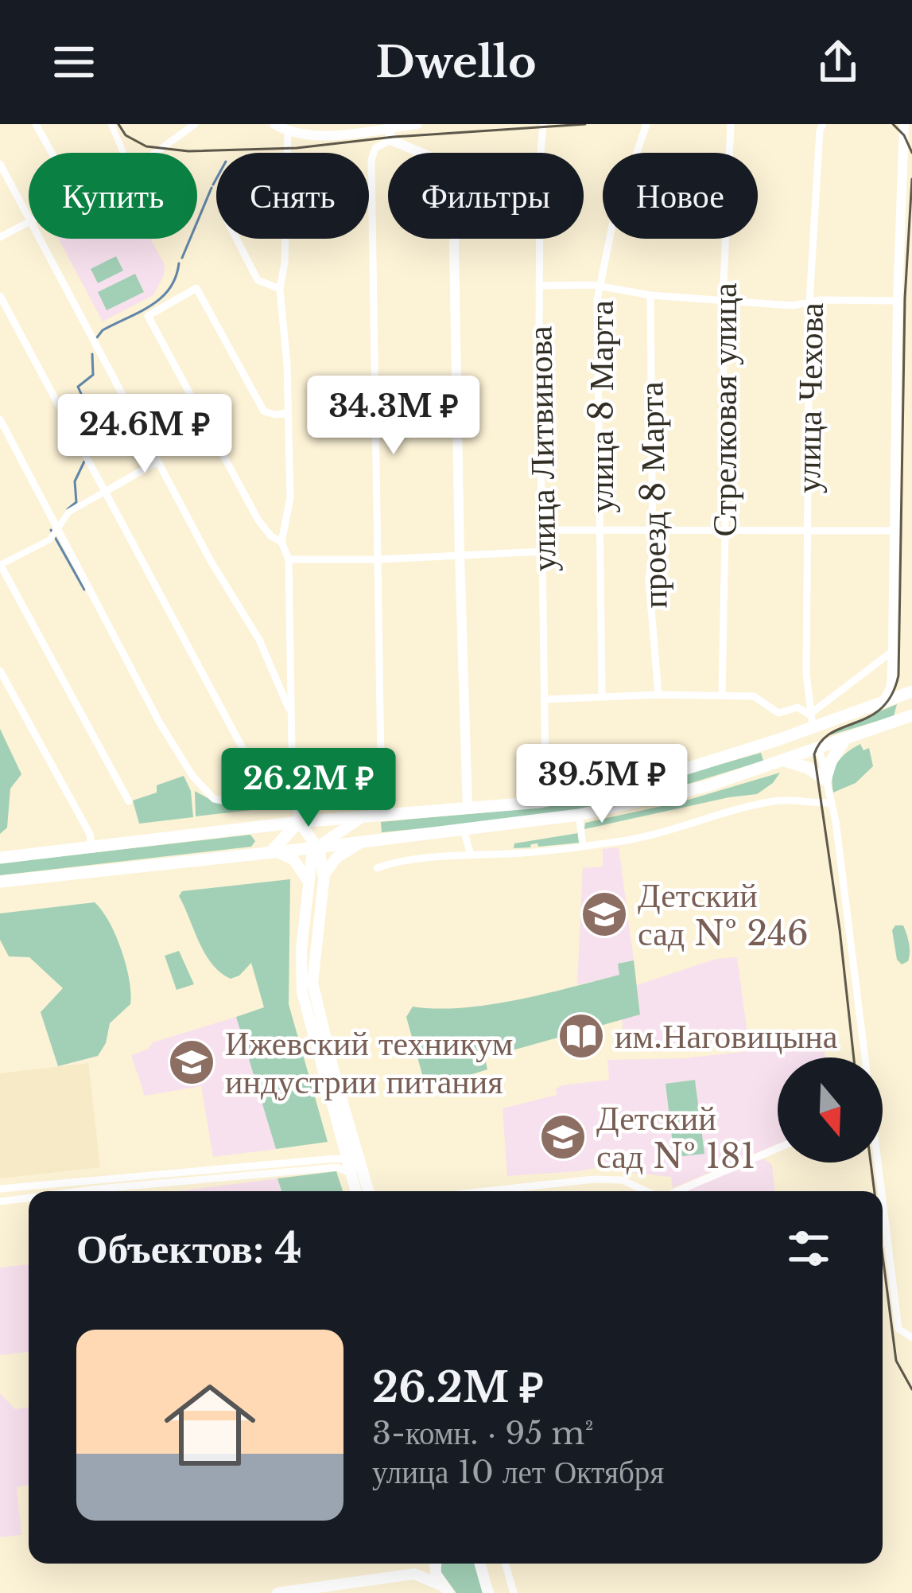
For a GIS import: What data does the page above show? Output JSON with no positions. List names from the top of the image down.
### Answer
{
  "streets": {
    "street": [
      "улица Чехова",
      "улица 8 Марта",
      "Стрелковая улица",
      "улица Литвинова",
      "проезд 8 Марта"
    ]
  },
  "places": {
    "school or university": ["Детский сад № 246", "Ижевский техникум индустрии питания", "Детский сад № 181"],
    "library": ["им.Наговицына"]
  },
  "north": "bottom",
  "page": {
    "header": "Dwello",
    "chip": [
      "Купить",
      "Снять",
      "Фильтры",
      "Новое"
    ],
    "price": [
      "34.3M ₽",
      "24.6M ₽",
      "39.5M ₽",
      "26.2M ₽"
    ],
    "heading": "Объектов: 4",
    "list": [
      {
        "name": "26.2M ₽",
        "note": "3-комн. · 95 m² · улица 10 лет Октября"
      }
    ]
  }
}
